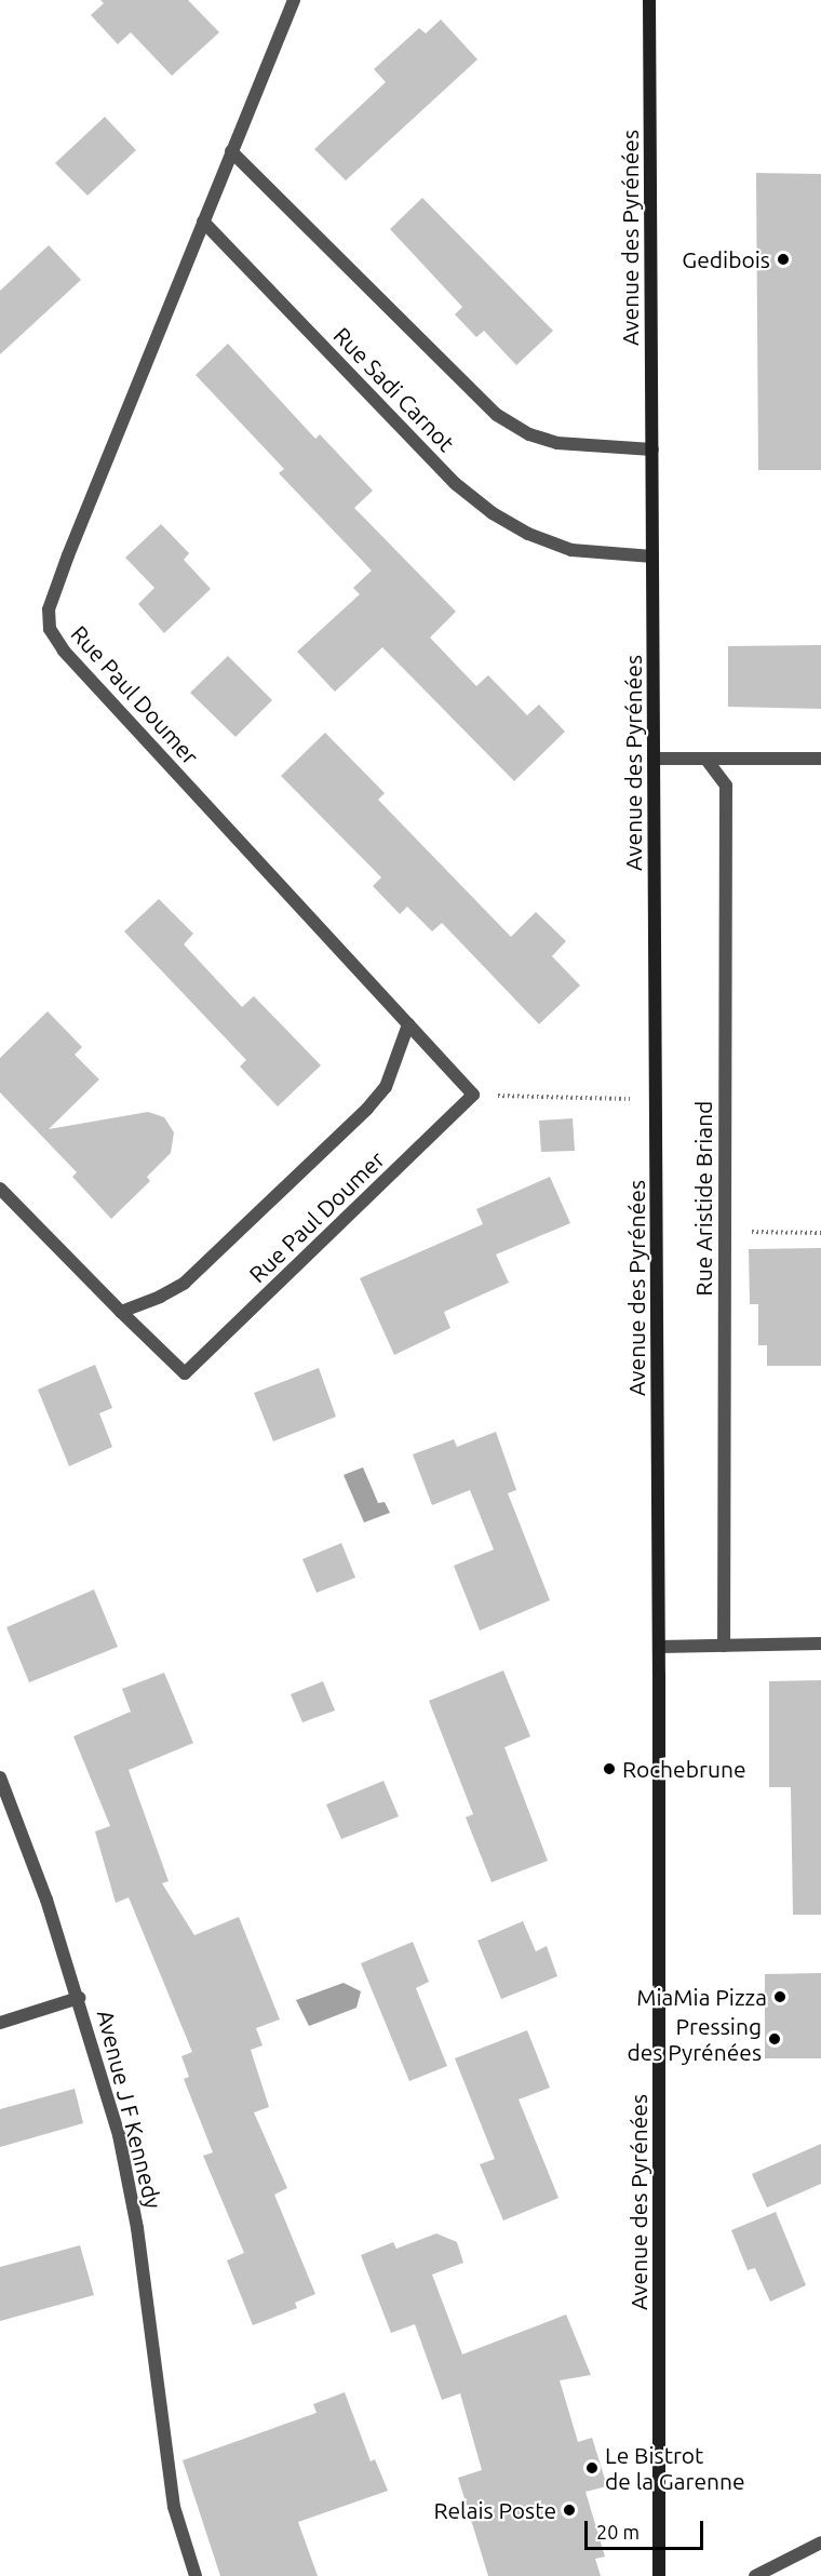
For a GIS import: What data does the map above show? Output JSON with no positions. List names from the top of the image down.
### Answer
{
  "streets": {
    "main road": ["Avenue des Pyrénées"],
    "street": [
      "Rue Sadi Carnot",
      "Rue Paul Doumer",
      "Rue Aristide Briand",
      "Avenue J F Kennedy"
    ]
  },
  "crossings": [
    ["Avenue des Pyrénées", "Rue Sadi Carnot"],
    ["Rue Sadi Carnot", "Rue Paul Doumer"]
  ],
  "places": [
    "Gedibois",
    "Rochebrune",
    "MiaMia Pizza",
    "Pressing des Pyrénées",
    "Le Bistrot de la Garenne",
    "Relais Poste"
  ],
  "scale_bar": "20 m"
}
